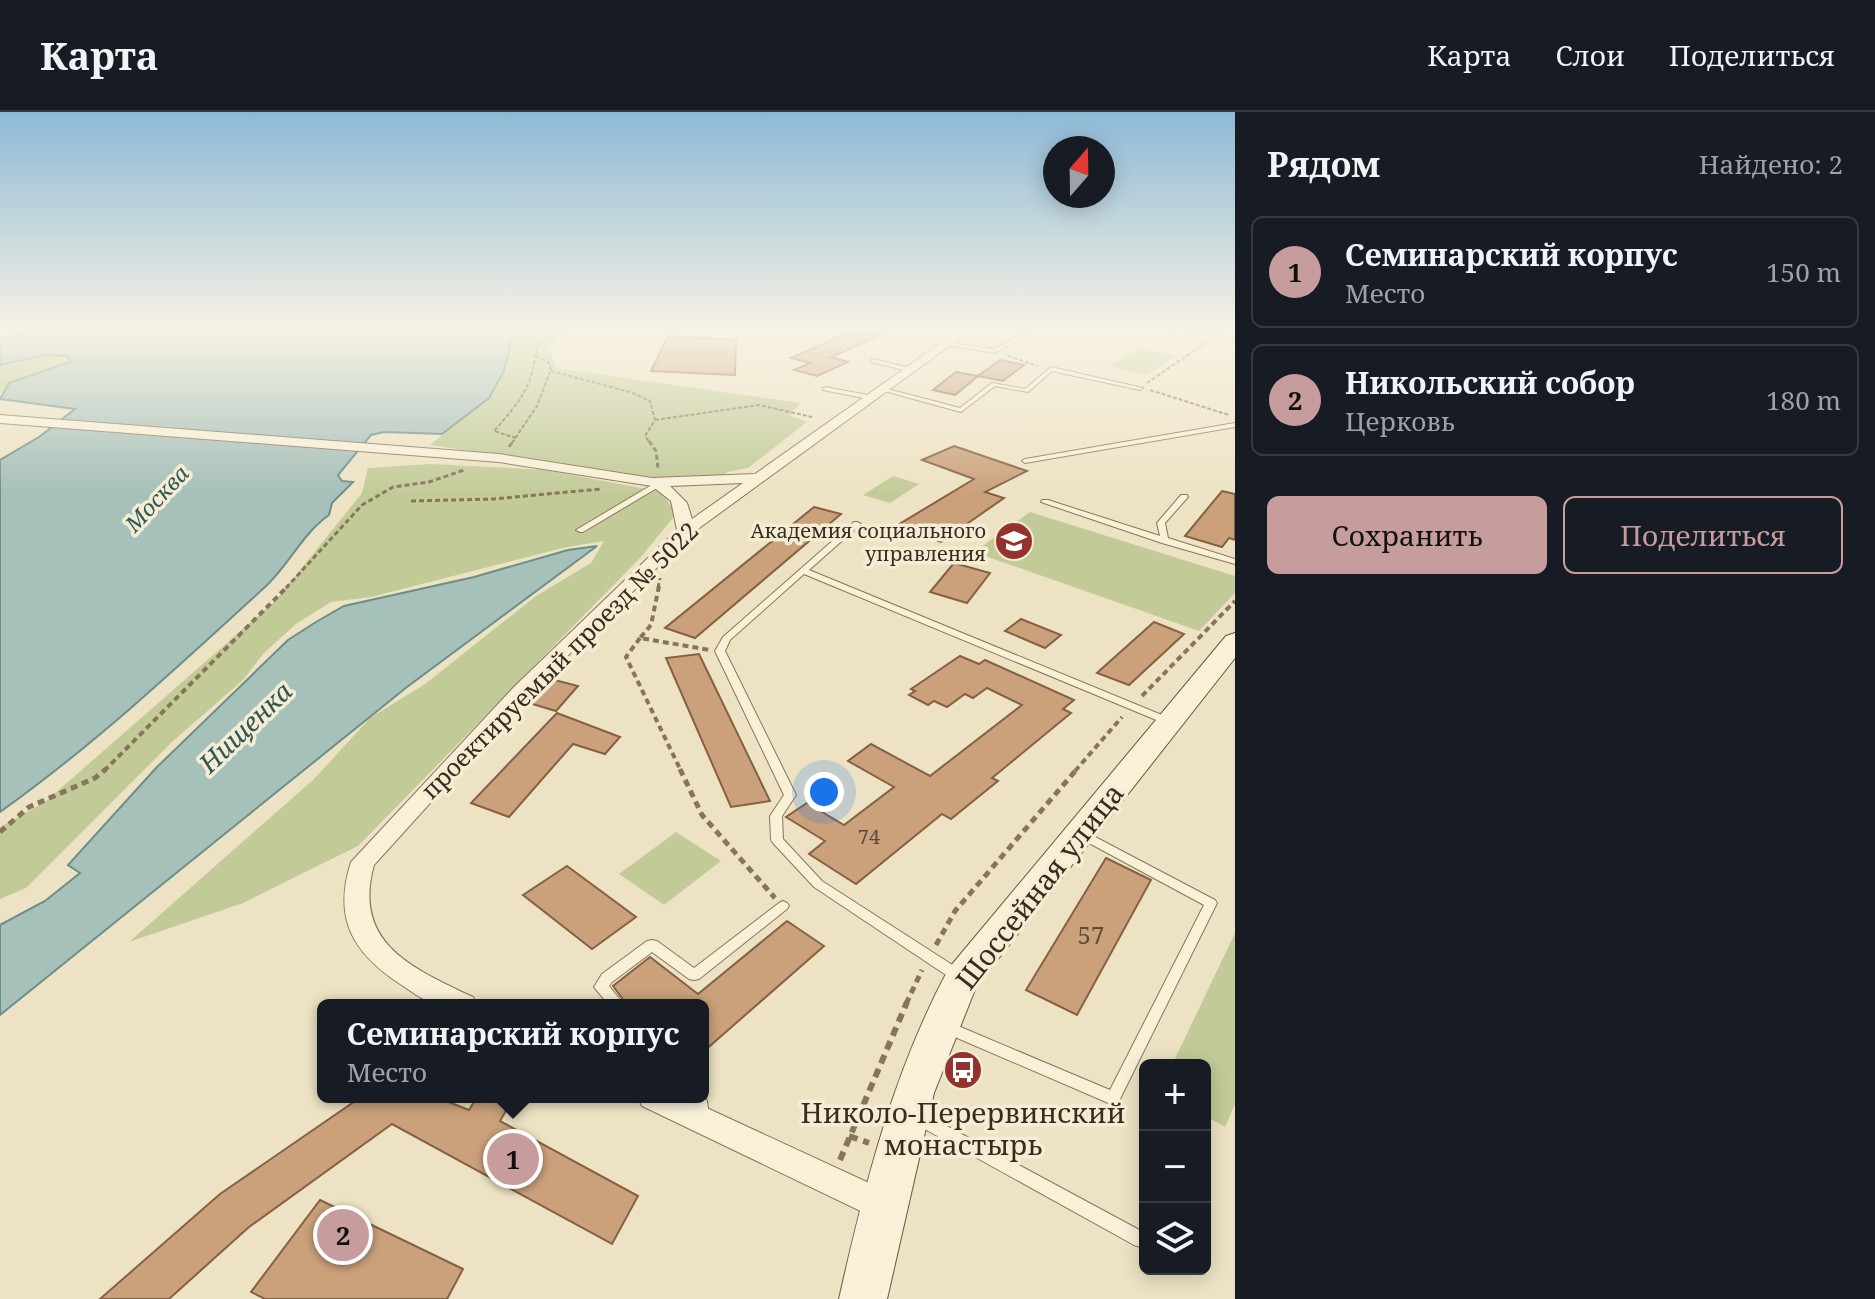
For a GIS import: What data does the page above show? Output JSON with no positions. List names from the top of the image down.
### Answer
{
  "streets": {
    "main road": ["Шоссейная улица"],
    "street": ["проектируемый проезд № 5022"]
  },
  "water": ["Москва", "Нищенка"],
  "places": {
    "school or university": ["Академия социального управления"],
    "bus stop": ["Николо-Перервинский монастырь"]
  },
  "house_numbers": ["74", "57"],
  "north": "top",
  "page": {
    "header": "Карта",
    "nav": ["Карта", "Слои", "Поделиться"],
    "heading": ["Рядом", "Найдено: 2"],
    "list": [
      {
        "mark": "1",
        "name": "Семинарский корпус",
        "note": "Место",
        "value": "150 m"
      },
      {
        "mark": "2",
        "name": "Никольский собор",
        "note": "Церковь",
        "value": "180 m"
      }
    ],
    "buttons": ["Сохранить", "Поделиться"],
    "popup": ["Семинарский корпус", "Место"],
    "map_buttons": ["+", "−"],
    "pins": ["1", "2"]
  }
}
